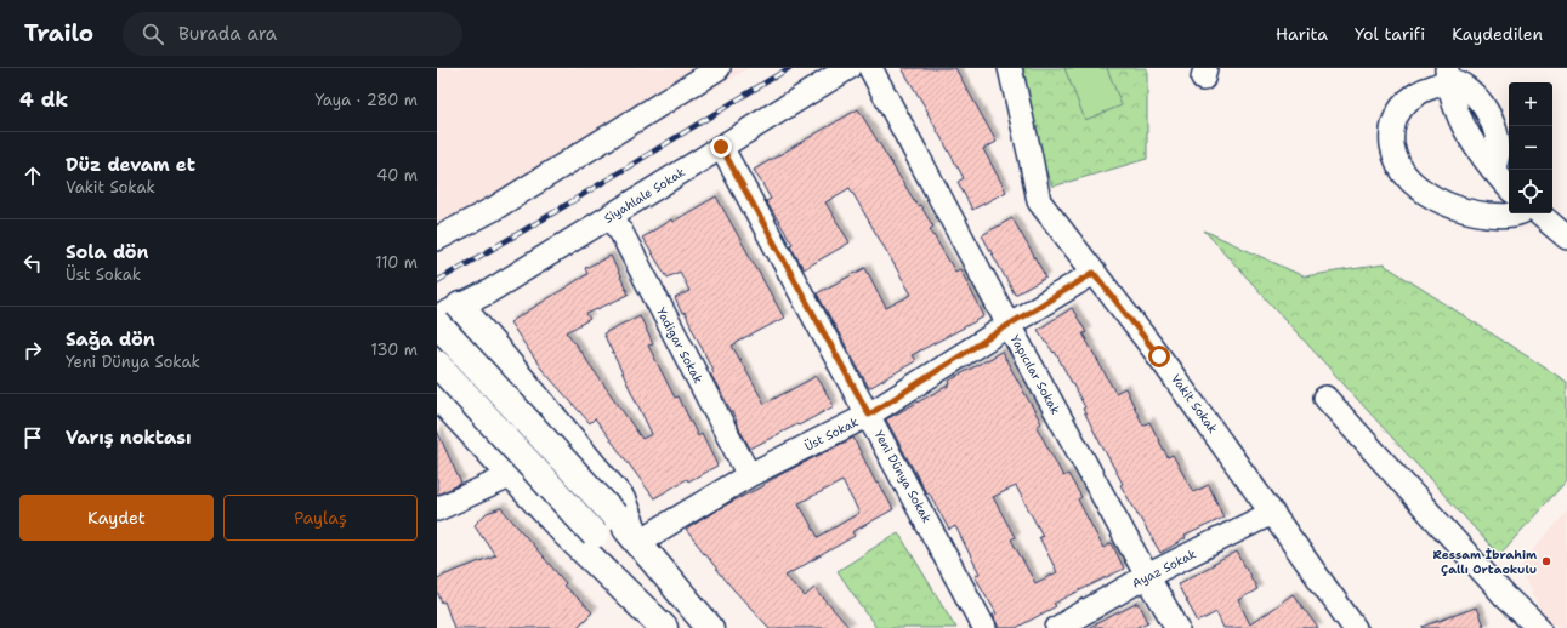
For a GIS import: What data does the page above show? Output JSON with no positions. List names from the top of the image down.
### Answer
{
  "streets": {
    "street": [
      "Siyahlale Sokak",
      "Yadigar Sokak",
      "Yapıcılar Sokak",
      "Vakit Sokak",
      "Üst Sokak",
      "Yeni Dünya Sokak",
      "Ayaz Sokak"
    ]
  },
  "crossings": [
    ["Siyahlale Sokak", "Yadigar Sokak"],
    ["Siyahlale Sokak", "Yeni Dünya Sokak"],
    ["Yadigar Sokak", "Üst Sokak"],
    ["Yapıcılar Sokak", "Üst Sokak"],
    ["Yapıcılar Sokak", "Ayaz Sokak"],
    ["Vakit Sokak", "Üst Sokak"],
    ["Vakit Sokak", "Ayaz Sokak"],
    ["Üst Sokak", "Yeni Dünya Sokak"]
  ],
  "places": ["Ressam İbrahim Çallı Ortaokulu"],
  "page": {
    "header": "Trailo",
    "search": "Burada ara",
    "nav": ["Harita", "Yol tarifi", "Kaydedilen"],
    "heading": ["4 dk", "Yaya · 280 m"],
    "map_buttons": ["+", "−"],
    "list": [
      ["Düz devam et", "Vakit Sokak", "40 m"],
      ["Sola dön", "Üst Sokak", "110 m"],
      ["Sağa dön", "Yeni Dünya Sokak", "130 m"],
      "Varış noktası"
    ],
    "buttons": ["Kaydet", "Paylaş"]
  }
}
